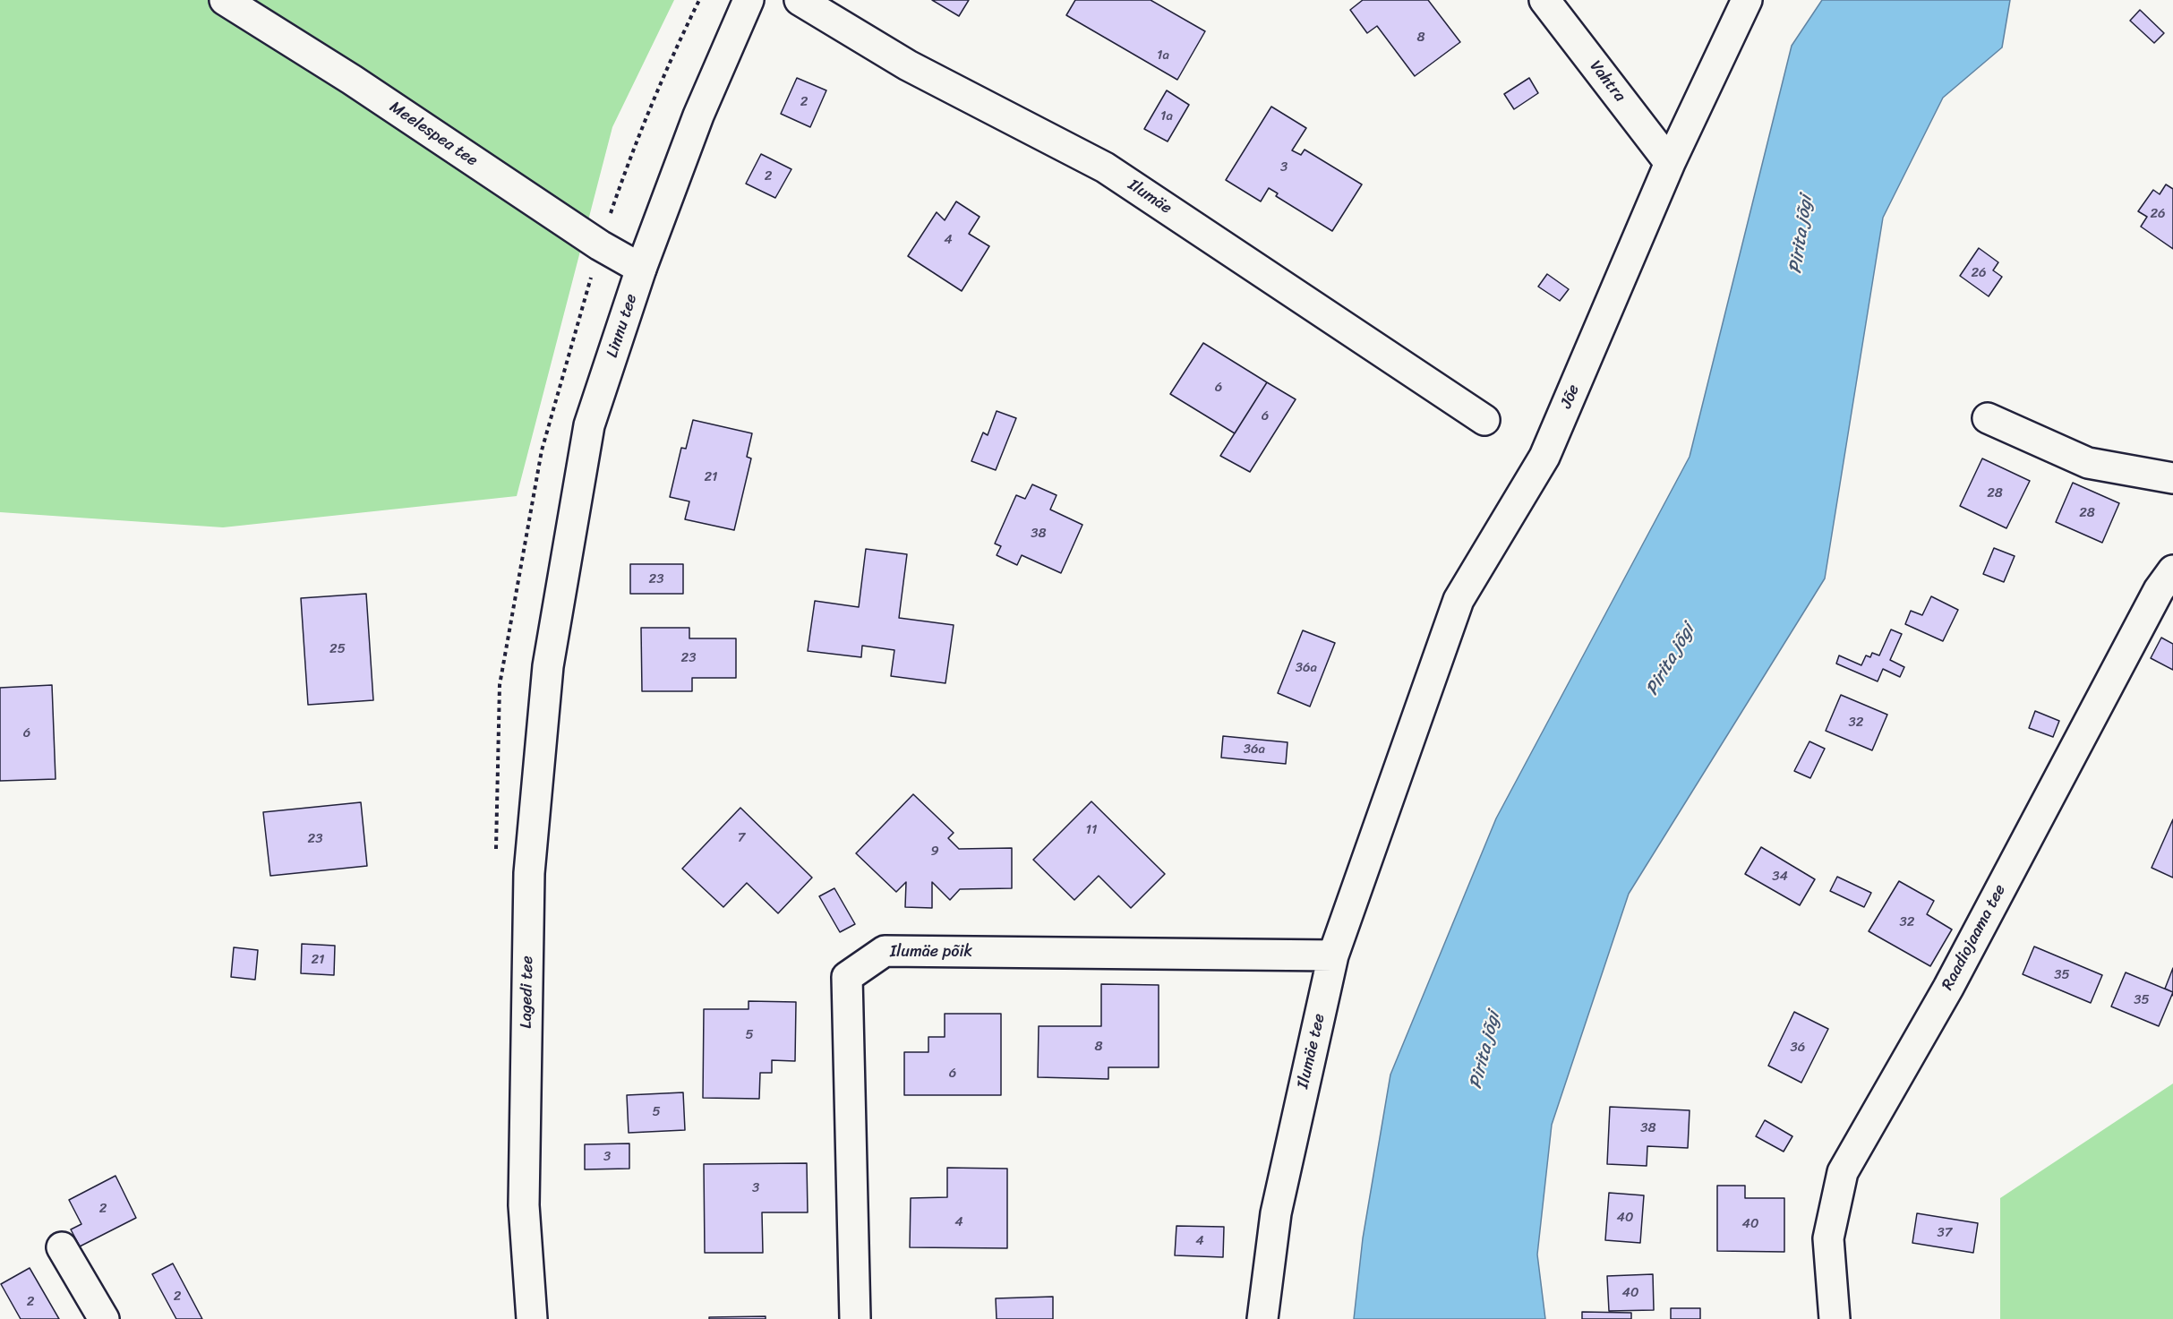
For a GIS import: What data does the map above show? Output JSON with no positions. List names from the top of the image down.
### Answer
{
  "streets": {
    "street": [
      "Vahtra",
      "Meelespea tee",
      "Ilumäe",
      "Linnu tee",
      "Jõe",
      "Raadiojaama tee",
      "Ilumäe põik",
      "Lagedi tee",
      "Ilumäe tee"
    ]
  },
  "crossings": [
    ["Vahtra", "Jõe"],
    ["Meelespea tee", "Linnu tee"],
    ["Linnu tee", "Lagedi tee"],
    ["Jõe", "Ilumäe tee"],
    ["Ilumäe põik", "Ilumäe tee"]
  ],
  "water": ["Pirita jõgi"],
  "house_numbers": [
    "8",
    "1a",
    "2",
    "1a",
    "3",
    "2",
    "26",
    "4",
    "26",
    "6",
    "6",
    "21",
    "28",
    "28",
    "38",
    "23",
    "25",
    "23",
    "36a",
    "32",
    "6",
    "36a",
    "11",
    "7",
    "23",
    "9",
    "34",
    "32",
    "21",
    "35",
    "35",
    "5",
    "8",
    "36",
    "6",
    "5",
    "38",
    "3",
    "3",
    "2",
    "40",
    "4",
    "40",
    "37",
    "4",
    "40",
    "2",
    "2"
  ]
}
